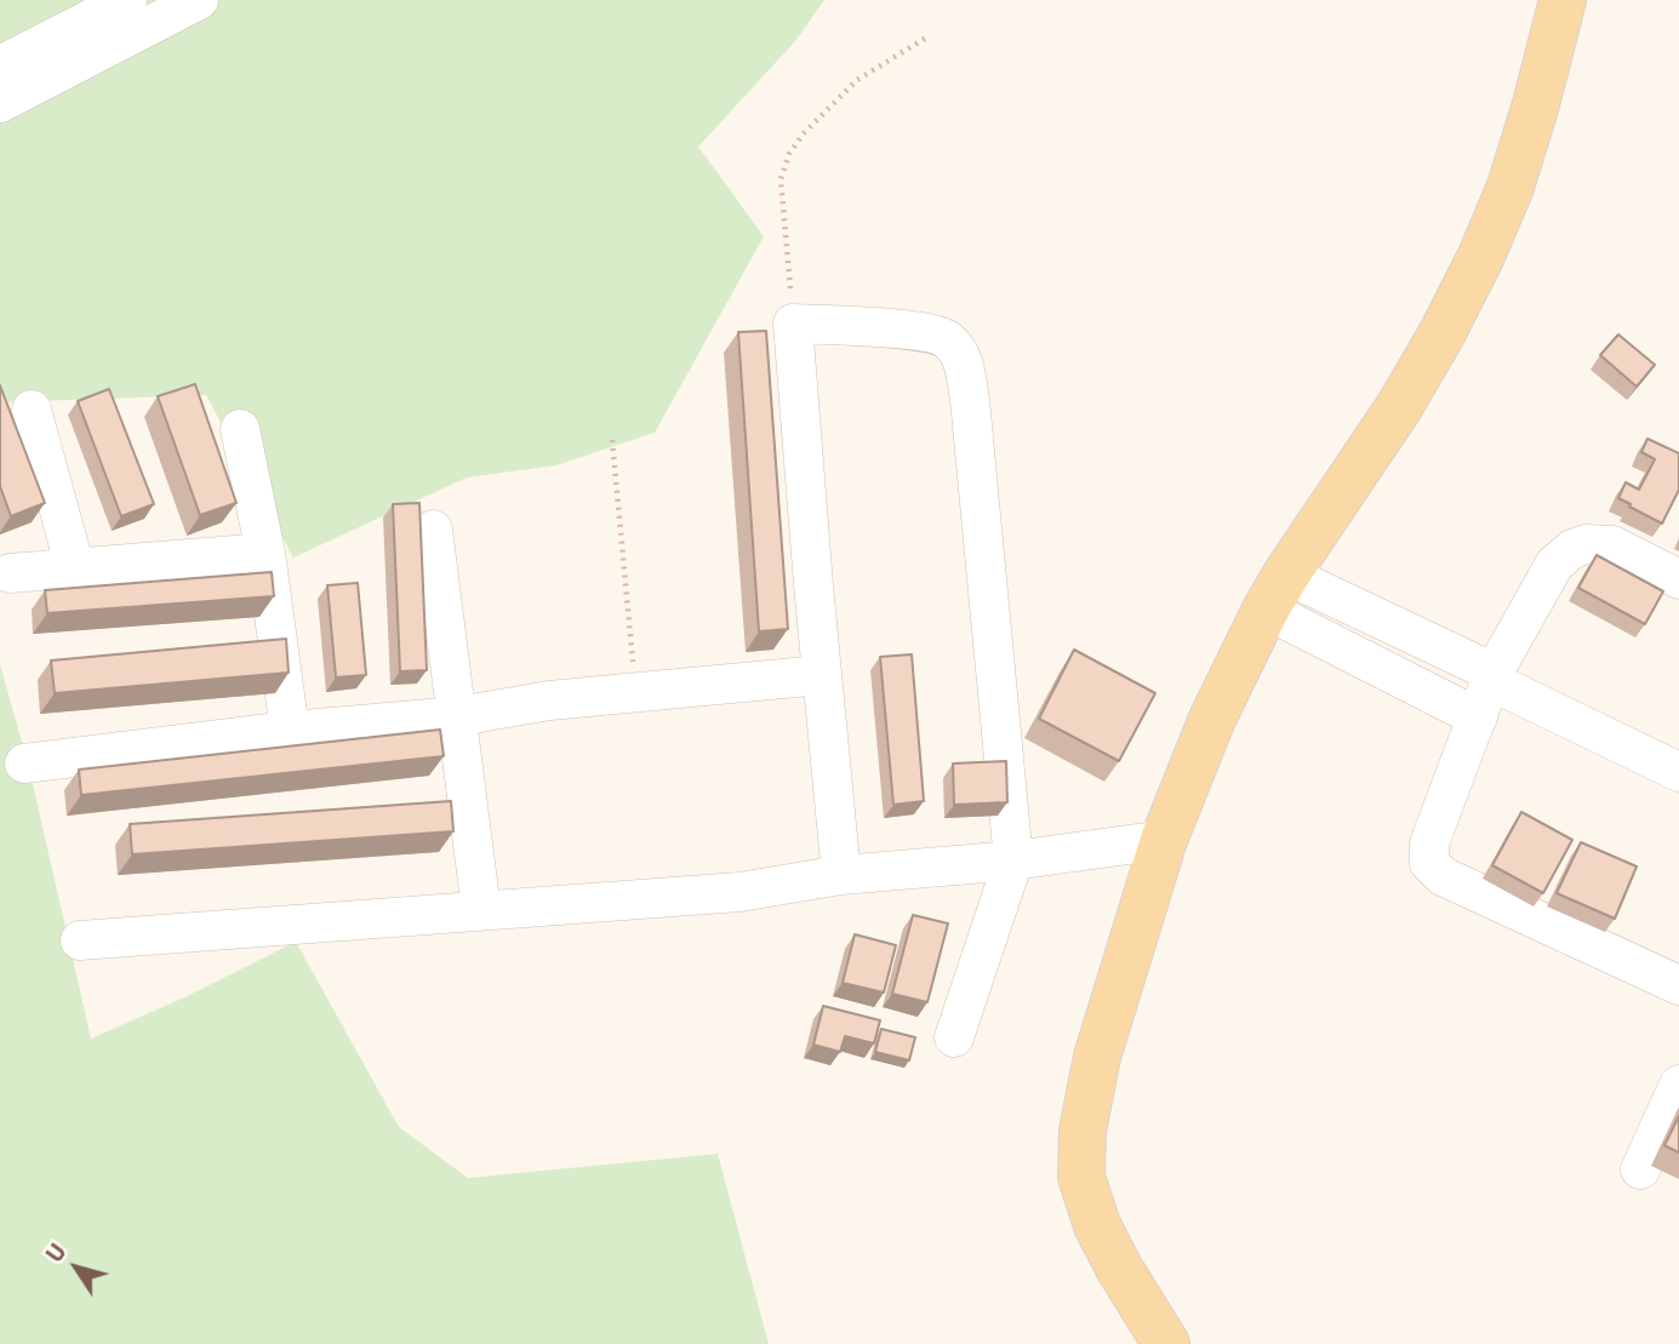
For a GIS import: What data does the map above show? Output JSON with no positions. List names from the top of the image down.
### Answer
{
  "north": "top left"
}
